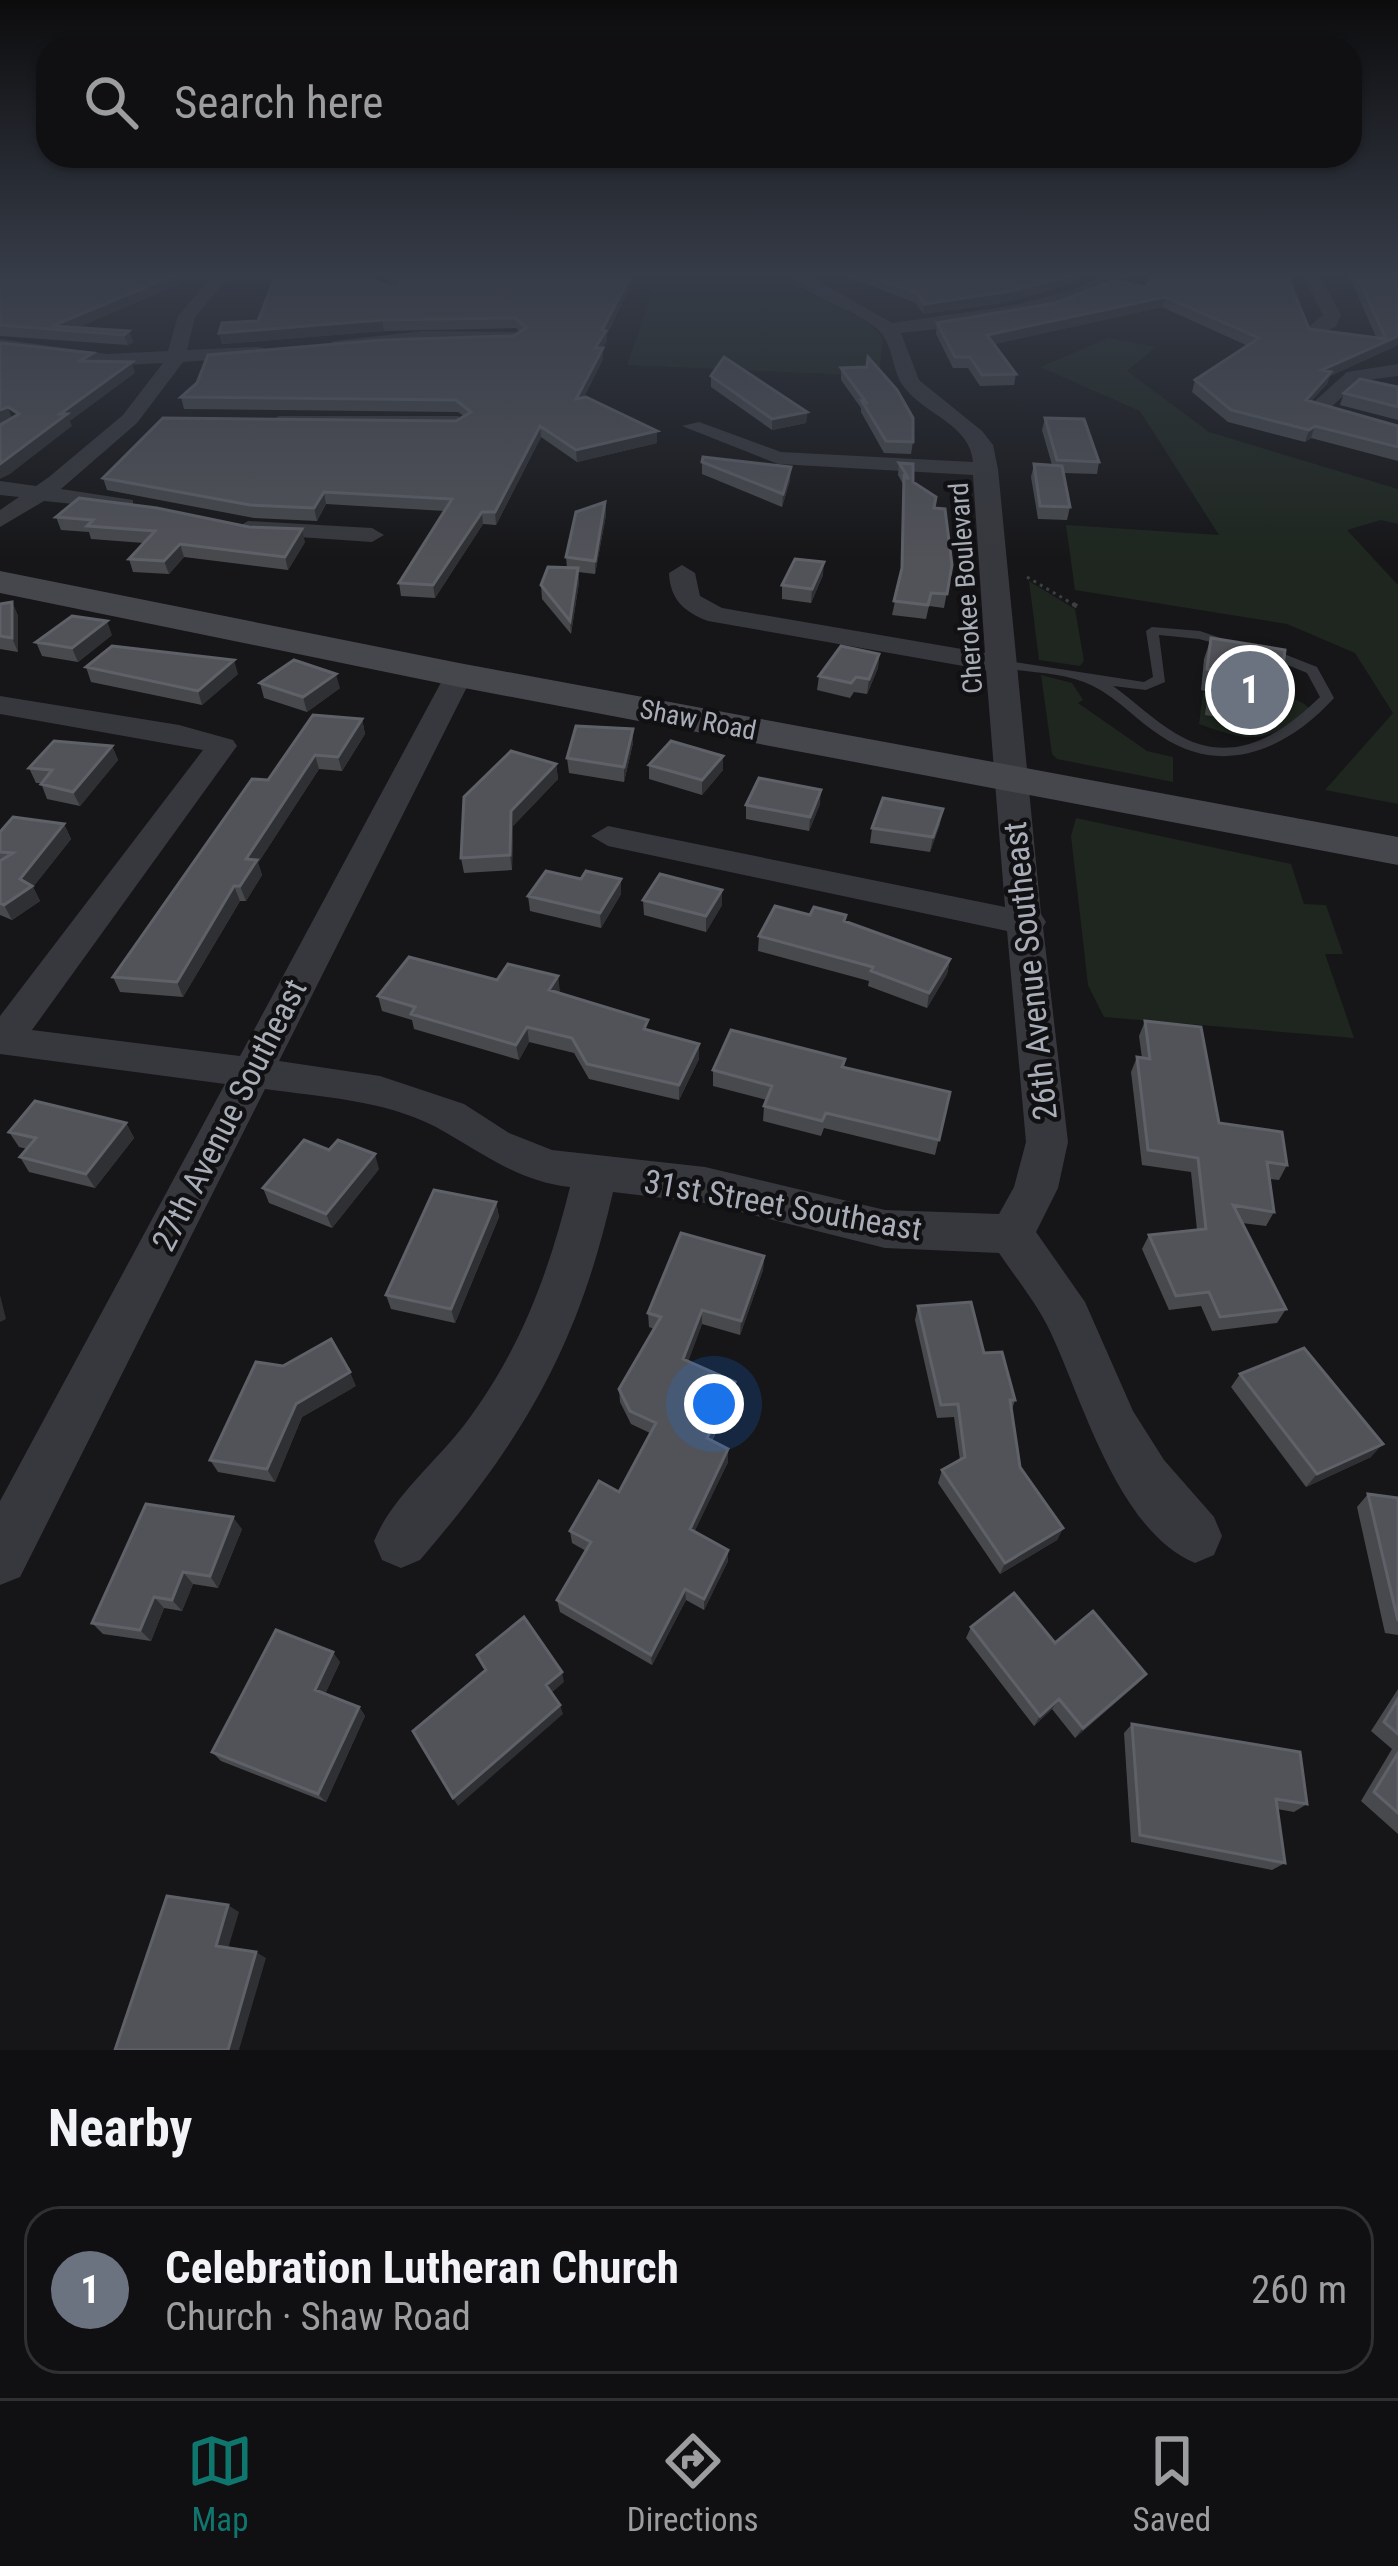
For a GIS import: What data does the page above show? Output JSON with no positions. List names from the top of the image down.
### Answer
{
  "streets": {
    "main road": ["Shaw Road"],
    "street": [
      "Cherokee Boulevard",
      "26th Avenue Southeast",
      "27th Avenue Southeast",
      "31st Street Southeast"
    ]
  },
  "crossings": [
    ["Cherokee Boulevard", "Shaw Road"],
    ["Cherokee Boulevard", "26th Avenue Southeast"],
    ["Shaw Road", "26th Avenue Southeast"],
    ["Shaw Road", "27th Avenue Southeast"],
    ["26th Avenue Southeast", "31st Street Southeast"],
    ["27th Avenue Southeast", "31st Street Southeast"]
  ],
  "page": {
    "search": "Search here",
    "pins": "1",
    "heading": "Nearby",
    "list": [
      {
        "mark": "1",
        "name": "Celebration Lutheran Church",
        "note": "Church · Shaw Road",
        "value": "260 m"
      }
    ],
    "nav": ["Map", "Directions", "Saved"]
  }
}
